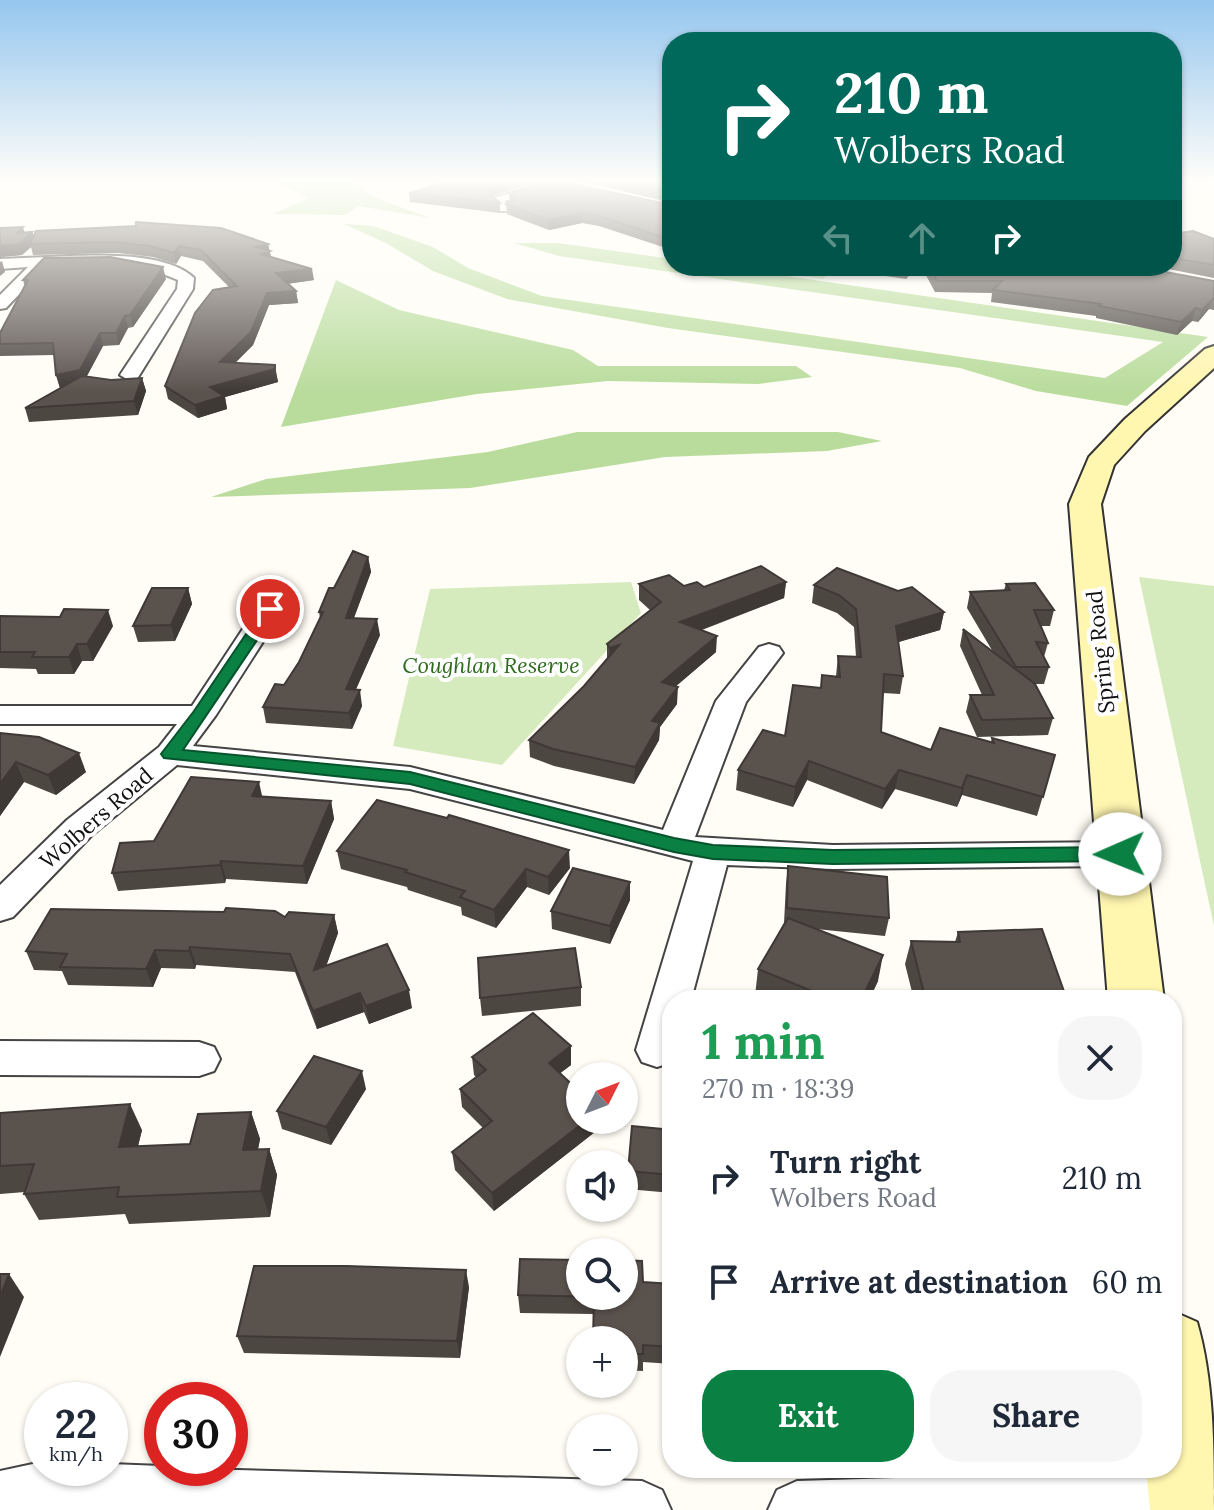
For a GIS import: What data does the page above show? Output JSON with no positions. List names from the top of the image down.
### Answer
{
  "streets": {
    "main road": ["Spring Road"],
    "street": ["Wolbers Road"]
  },
  "parks": ["Coughlan Reserve"],
  "north": "top right",
  "page": {
    "turn": ["210 m", "Wolbers Road"],
    "heading": ["1 min", "270 m · 18:39"],
    "map_buttons": ["+", "−"],
    "list": [
      {
        "name": "Turn right",
        "note": "Wolbers Road",
        "value": "210 m"
      },
      {
        "name": "Arrive at destination",
        "value": "60 m"
      }
    ],
    "buttons": ["Exit", "Share"],
    "speed": "22 km/h",
    "limit": "30"
  }
}
